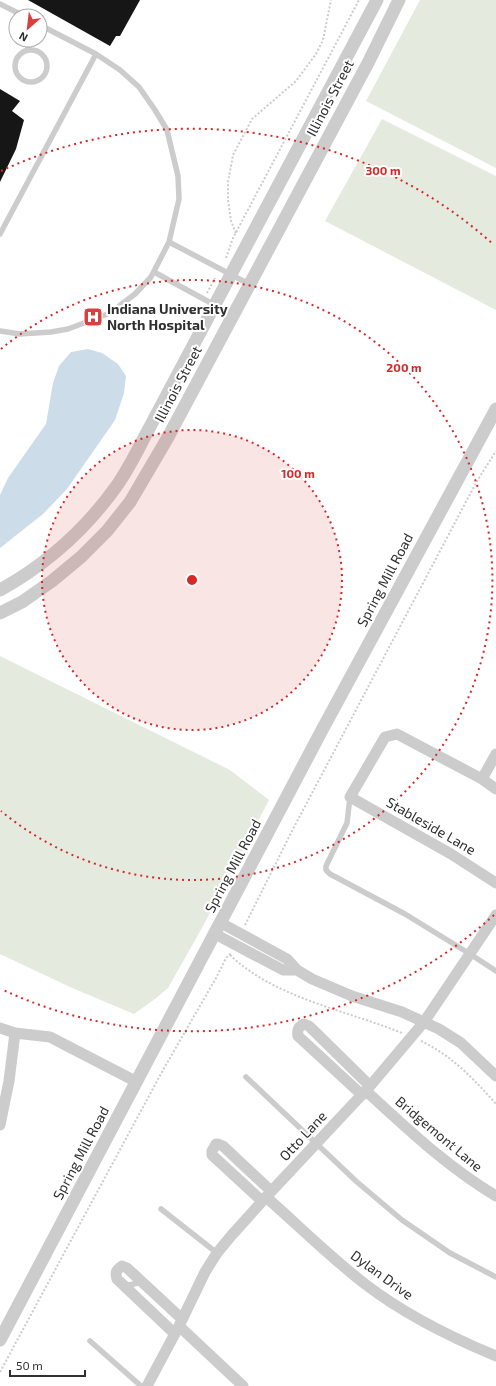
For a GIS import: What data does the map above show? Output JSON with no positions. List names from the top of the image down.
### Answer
{
  "streets": {
    "street": [
      "Illinois Street",
      "Spring Mill Road",
      "Stableside Lane",
      "Bridgemont Lane",
      "Otto Lane",
      "Dylan Drive"
    ]
  },
  "crossings": [
    ["Bridgemont Lane", "Otto Lane"],
    ["Otto Lane", "Dylan Drive"]
  ],
  "places": {
    "hospital": ["Indiana University North Hospital"]
  },
  "scale_bar": "50 m",
  "north": "bottom left",
  "rings": ["300 m", "200 m", "100 m"]
}
